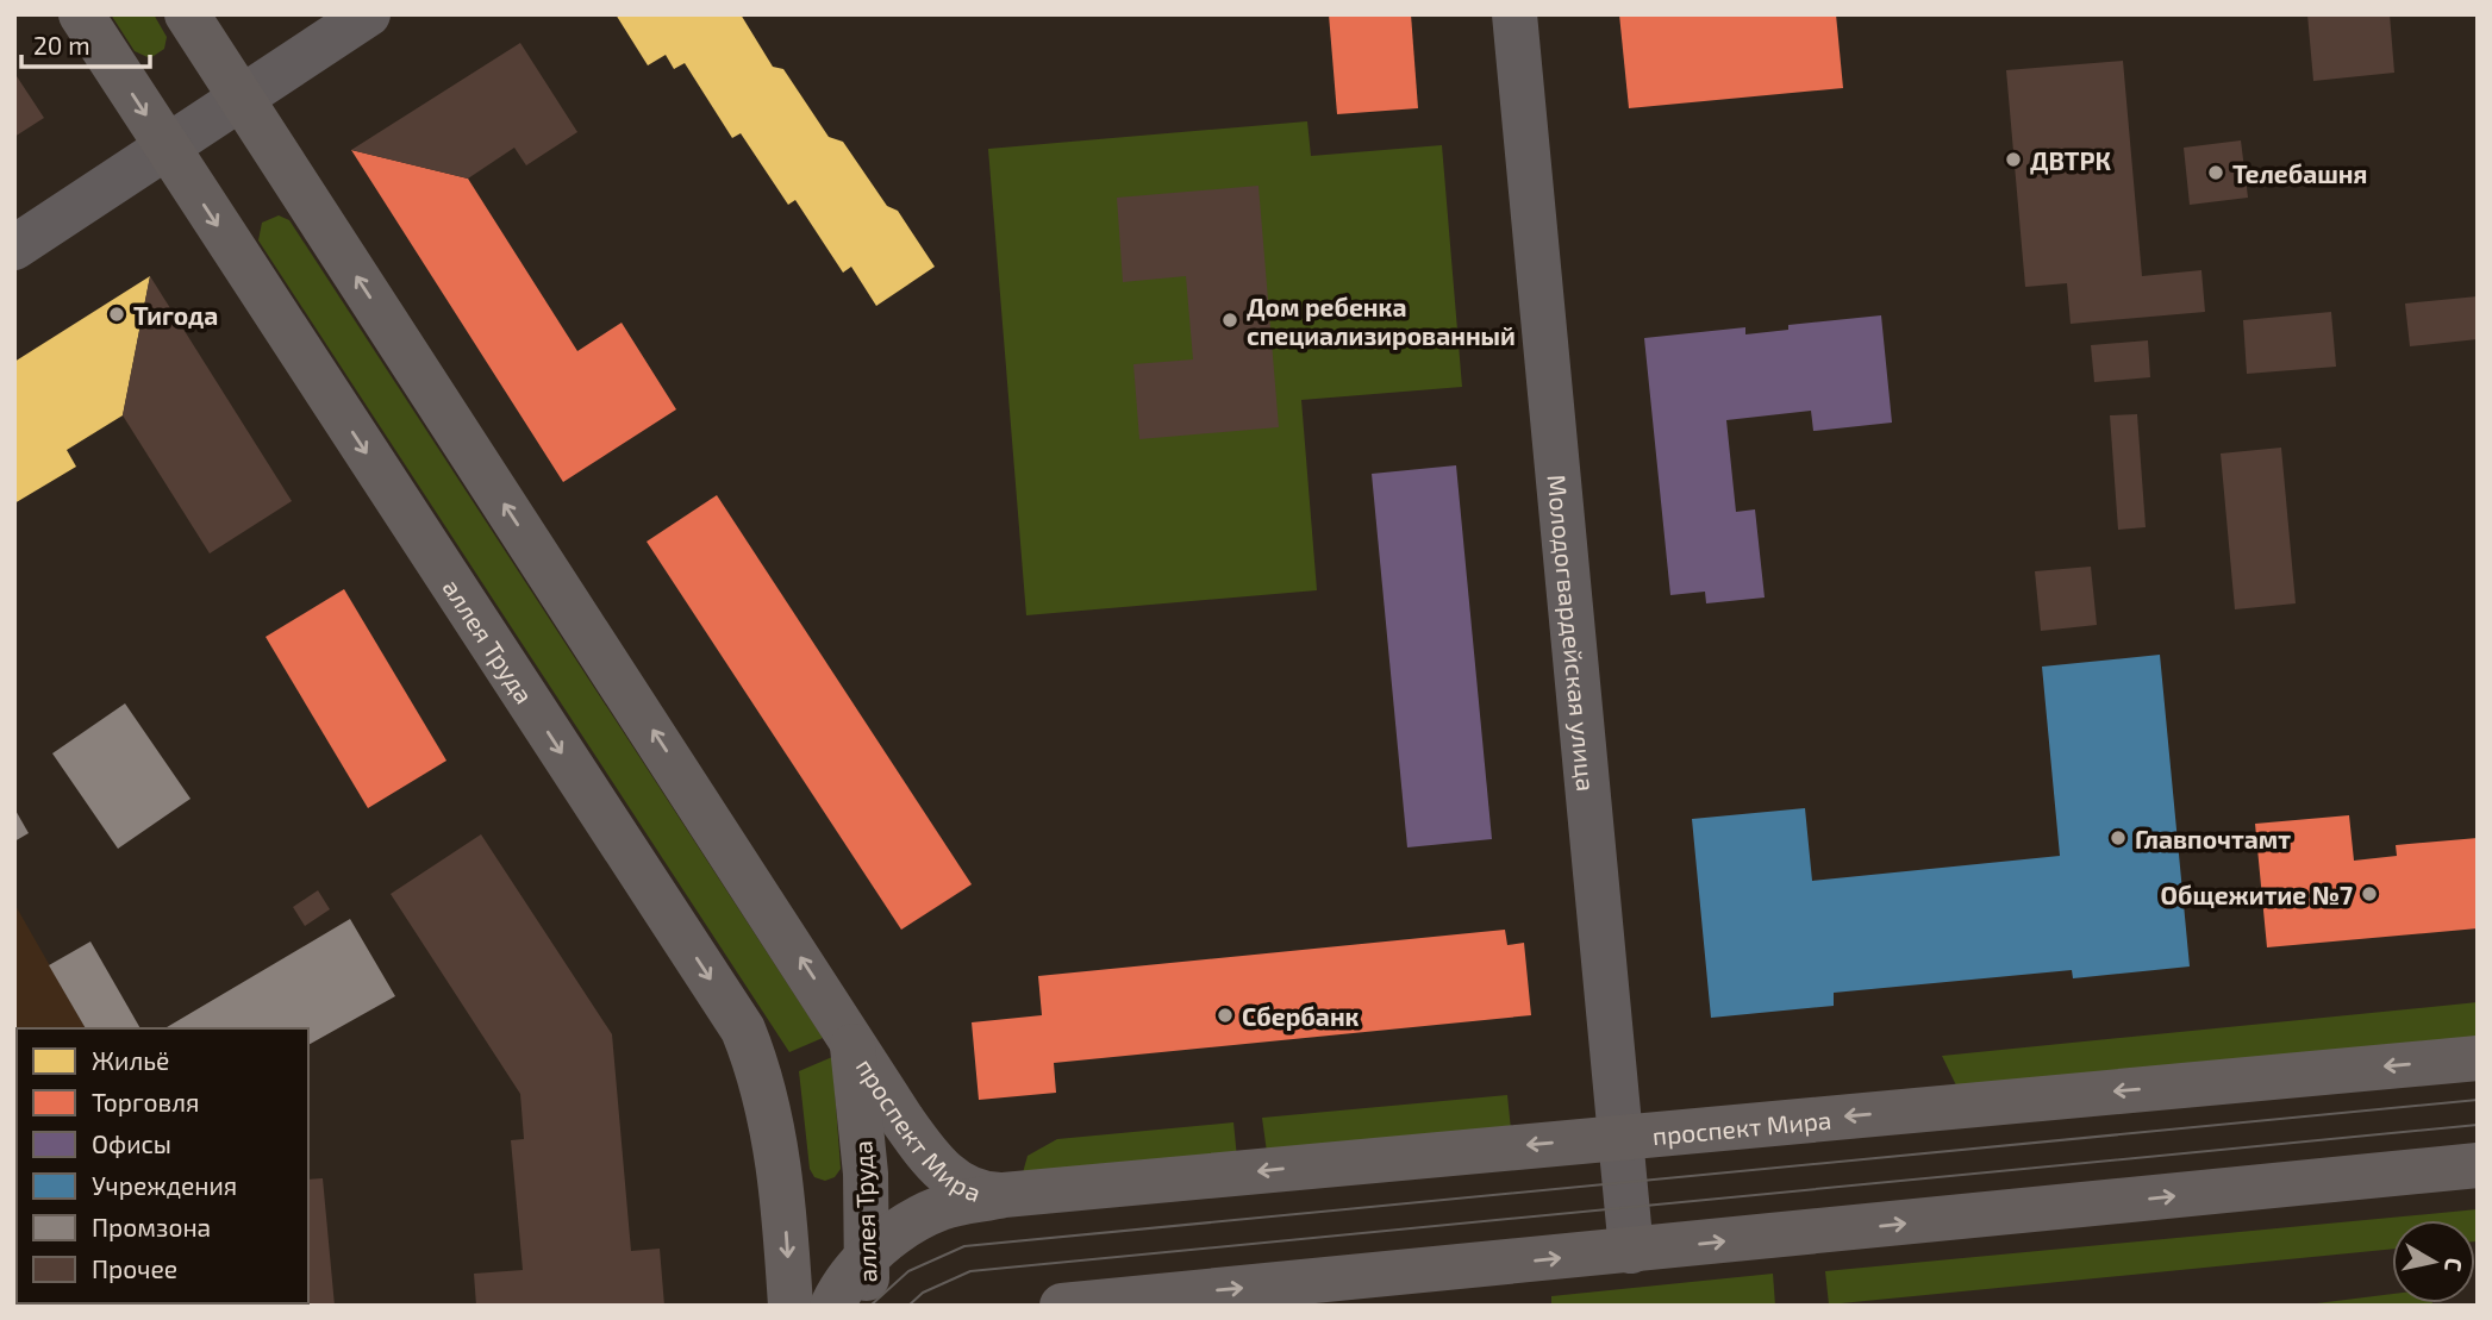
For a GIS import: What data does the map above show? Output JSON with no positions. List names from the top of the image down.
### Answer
{
  "streets": {
    "main road": ["аллея Труда", "проспект Мира"],
    "street": ["Молодогвардейская улица"]
  },
  "crossings": [
    ["Молодогвардейская улица", "проспект Мира"],
    ["аллея Труда", "проспект Мира"]
  ],
  "places": [
    "ДВТРК",
    "Телебашня",
    "Тигода",
    "Дом ребенка специализированный",
    "Главпочтамт",
    "Общежитие №7",
    "Сбербанк"
  ],
  "legend": [
    "Жильё",
    "Торговля",
    "Офисы",
    "Учреждения",
    "Промзона",
    "Прочее"
  ],
  "scale_bar": "20 m",
  "north": "right"
}
